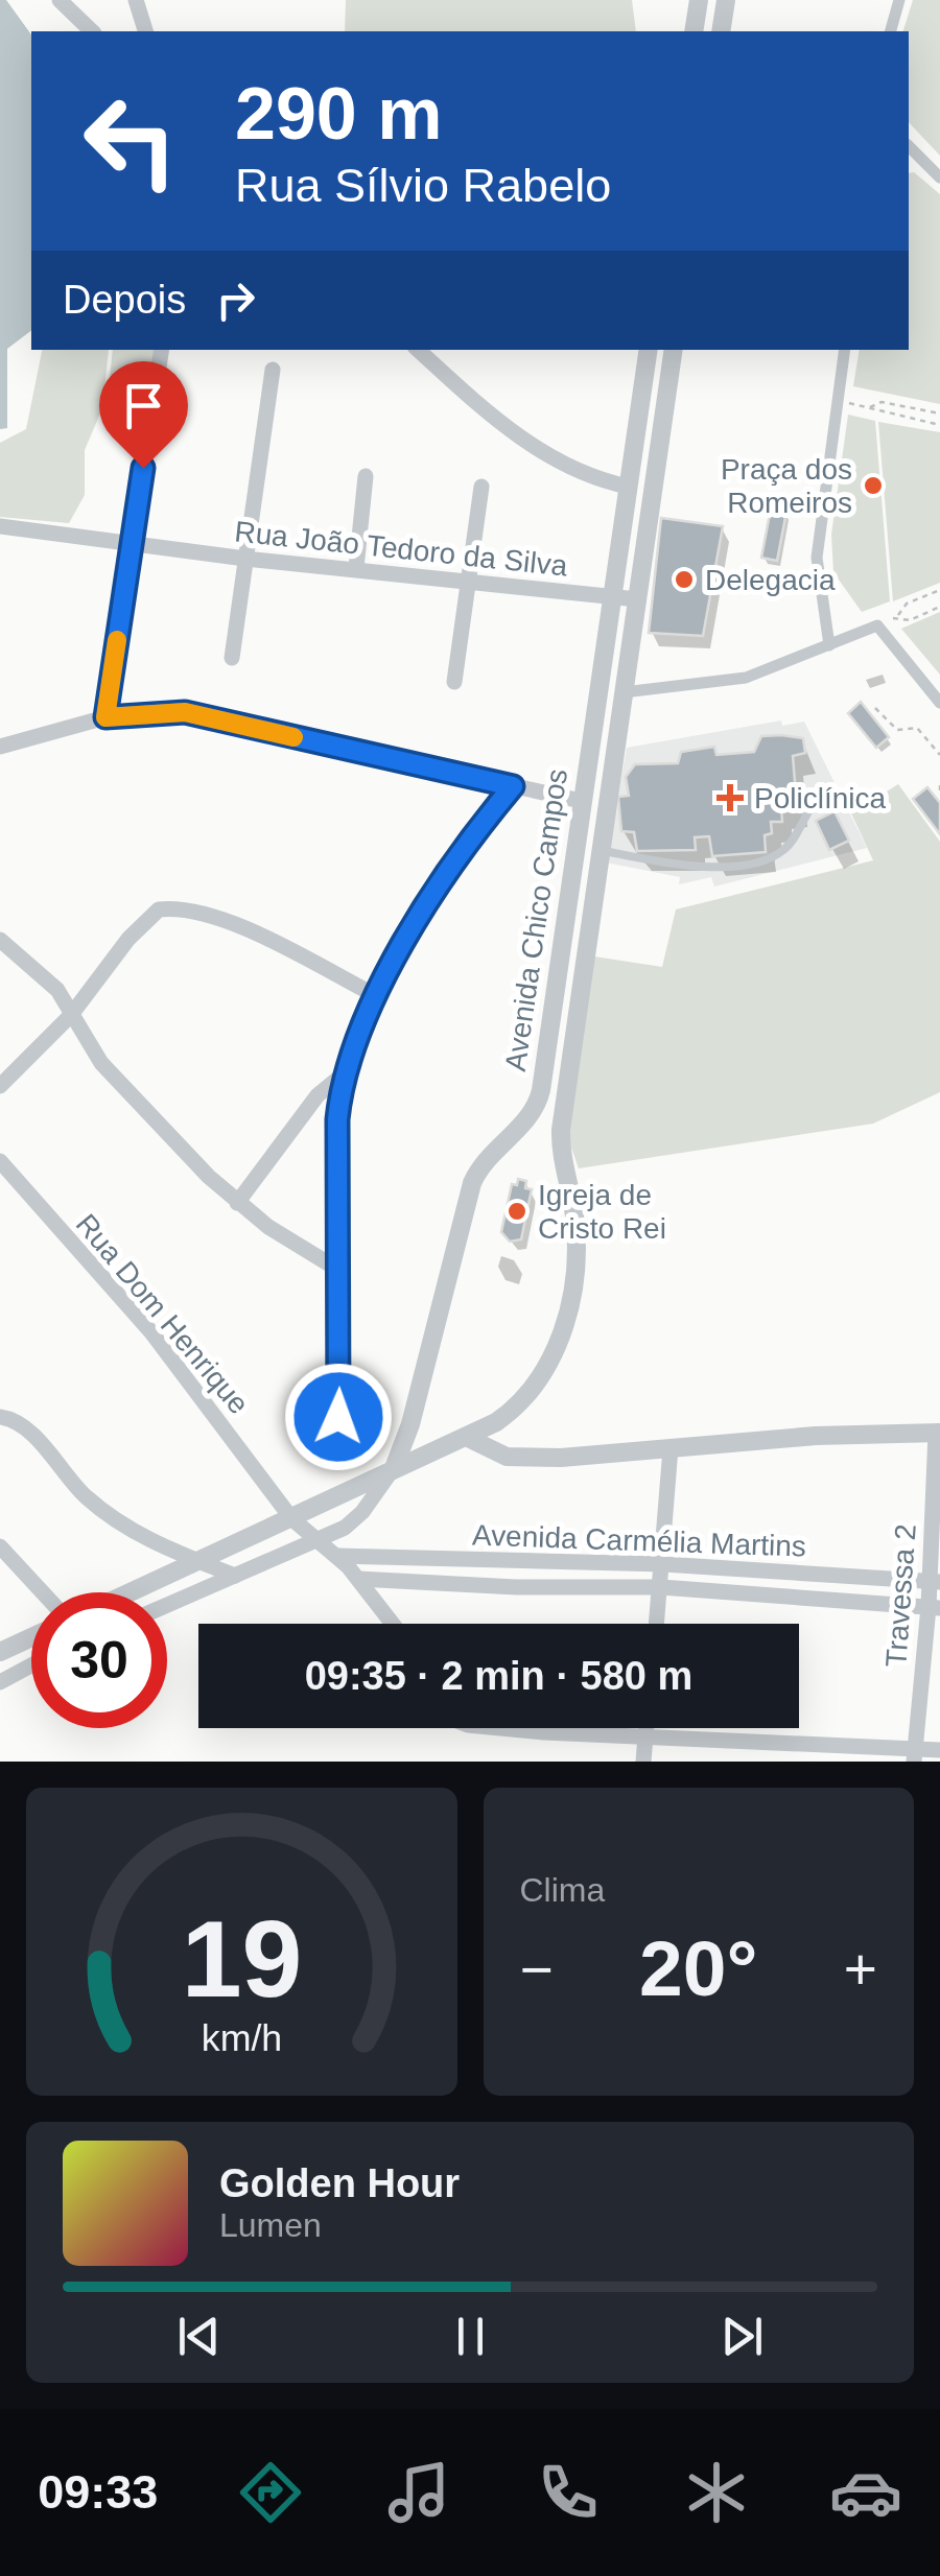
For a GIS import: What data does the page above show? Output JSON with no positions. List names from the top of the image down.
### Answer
{
  "streets": {
    "street": [
      "Rua João Tedoro da Silva",
      "Avenida Chico Campos",
      "Rua Dom Henrique",
      "Avenida Carmélia Martins",
      "Travessa 2"
    ]
  },
  "crossings": [
    ["Rua João Tedoro da Silva", "Avenida Chico Campos"],
    ["Avenida Chico Campos", "Rua Dom Henrique"],
    ["Rua Dom Henrique", "Avenida Carmélia Martins"],
    ["Avenida Carmélia Martins", "Travessa 2"]
  ],
  "places": {
    "other": ["Praça dos Romeiros", "Delegacia", "Igreja de Cristo Rei"],
    "health": ["Policlínica"]
  },
  "page": {
    "turn": ["290 m", "Rua Sílvio Rabelo"],
    "then": "Depois",
    "limit": "30",
    "trip": "09:35 · 2 min · 580 m",
    "tile": "Clima",
    "heat": ["−", "20°", "+"],
    "song": ["Golden Hour", "Lumen"],
    "tabs": "09:33",
    "gauge": ["19", "km/h"]
  }
}
